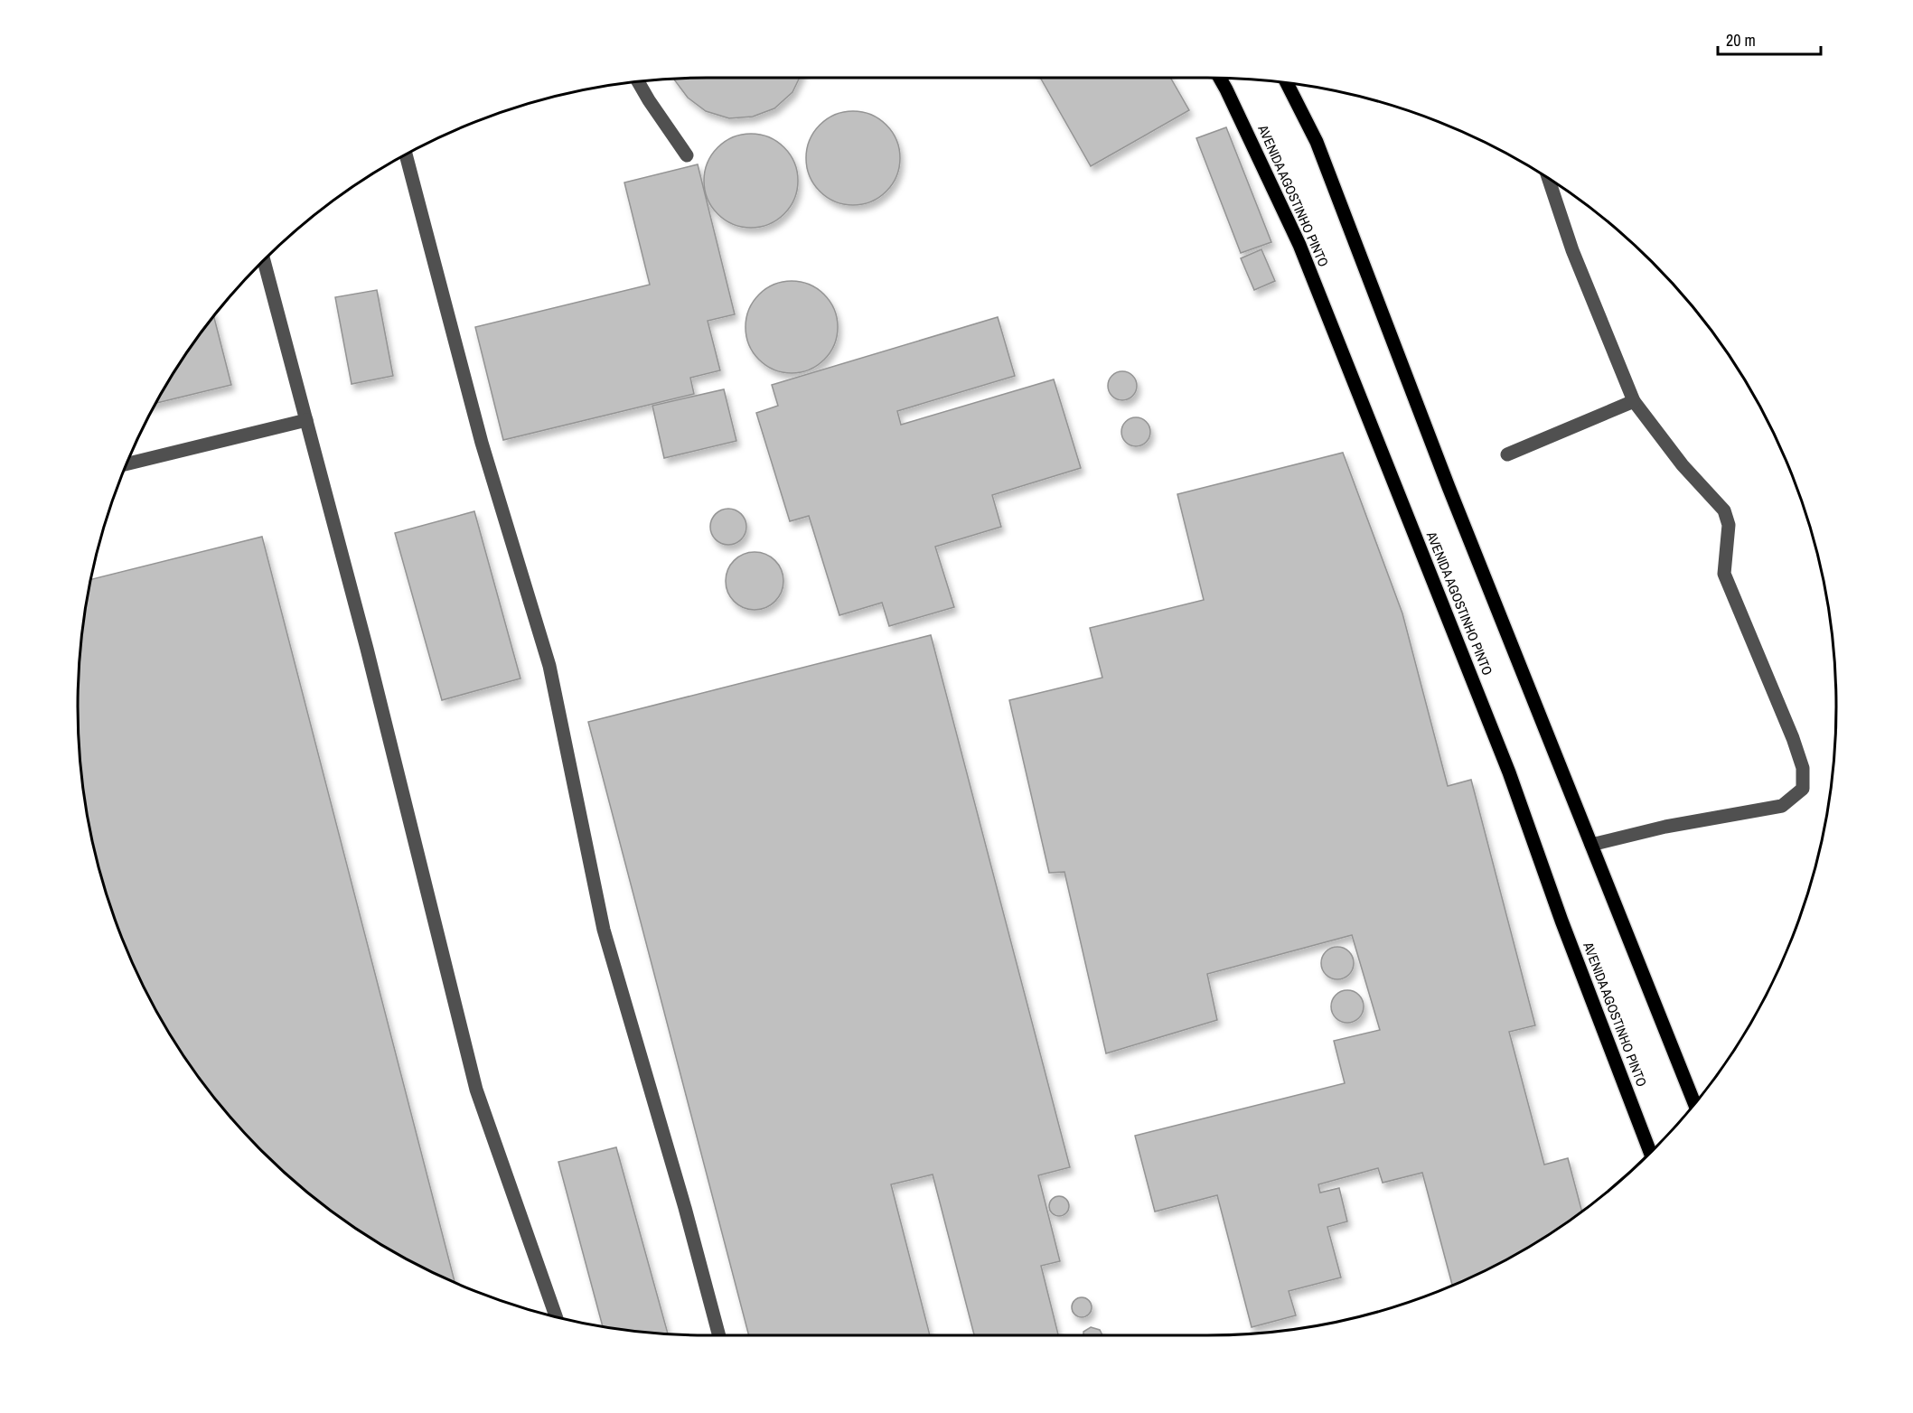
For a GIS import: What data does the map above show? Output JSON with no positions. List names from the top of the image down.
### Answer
{
  "streets": {
    "main road": ["AVENIDA AGOSTINHO PINTO"]
  },
  "scale_bar": "20 m"
}
